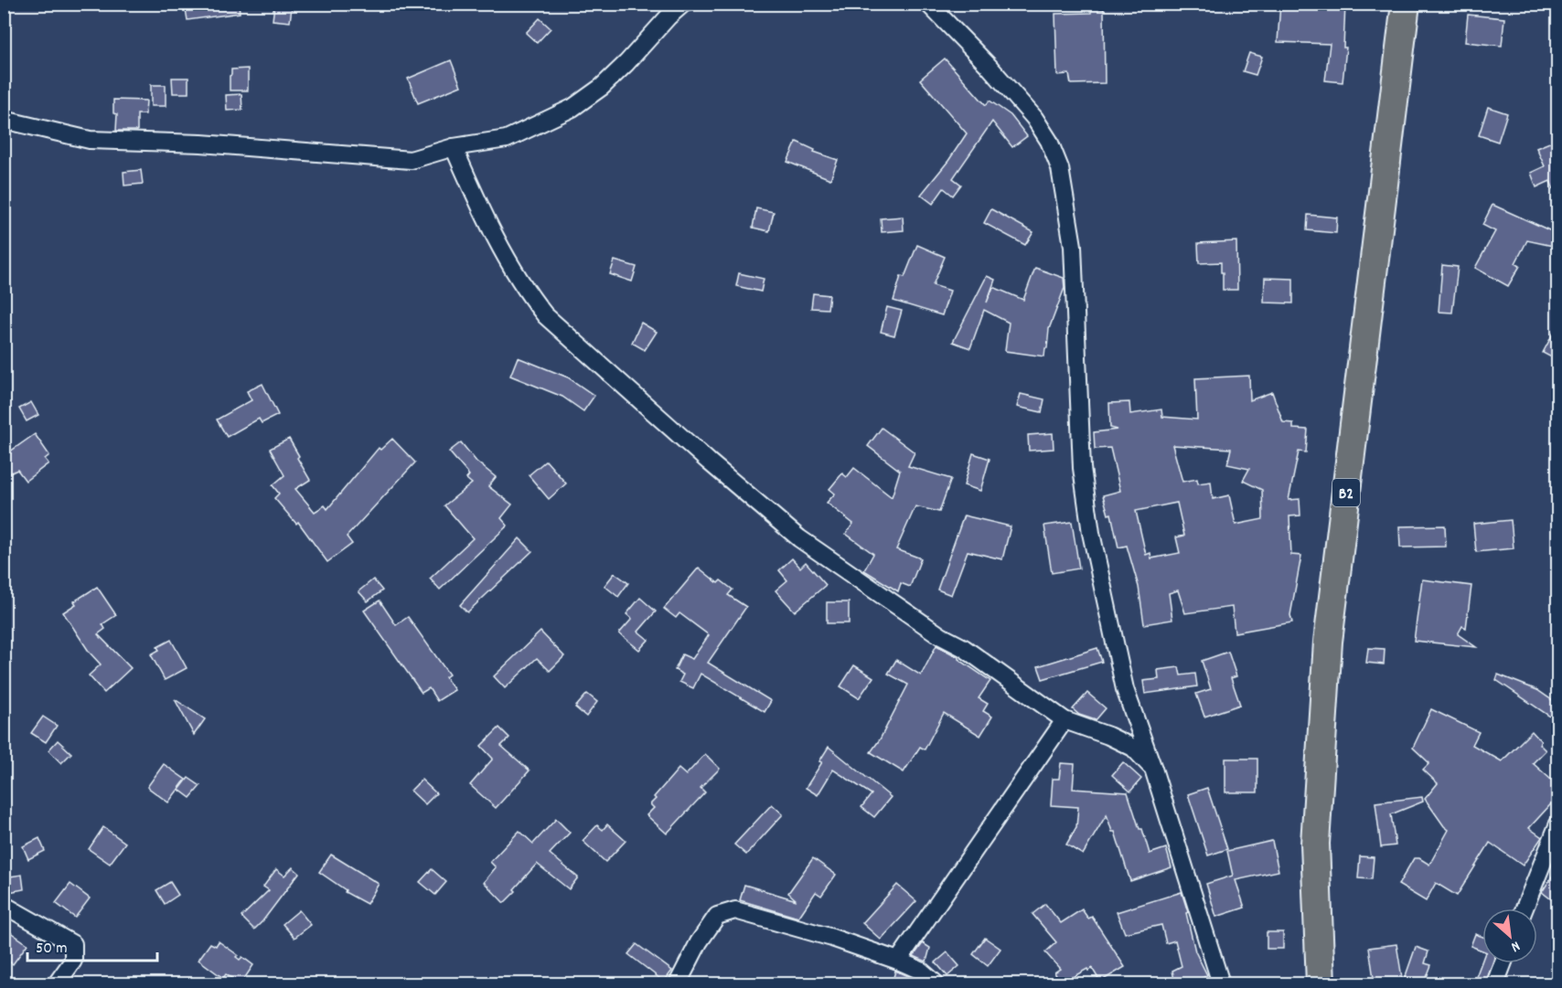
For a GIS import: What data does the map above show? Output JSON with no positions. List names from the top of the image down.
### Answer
{
  "streets": {
    "highway": ["B2"]
  },
  "scale_bar": "50 m",
  "north": "bottom right"
}
